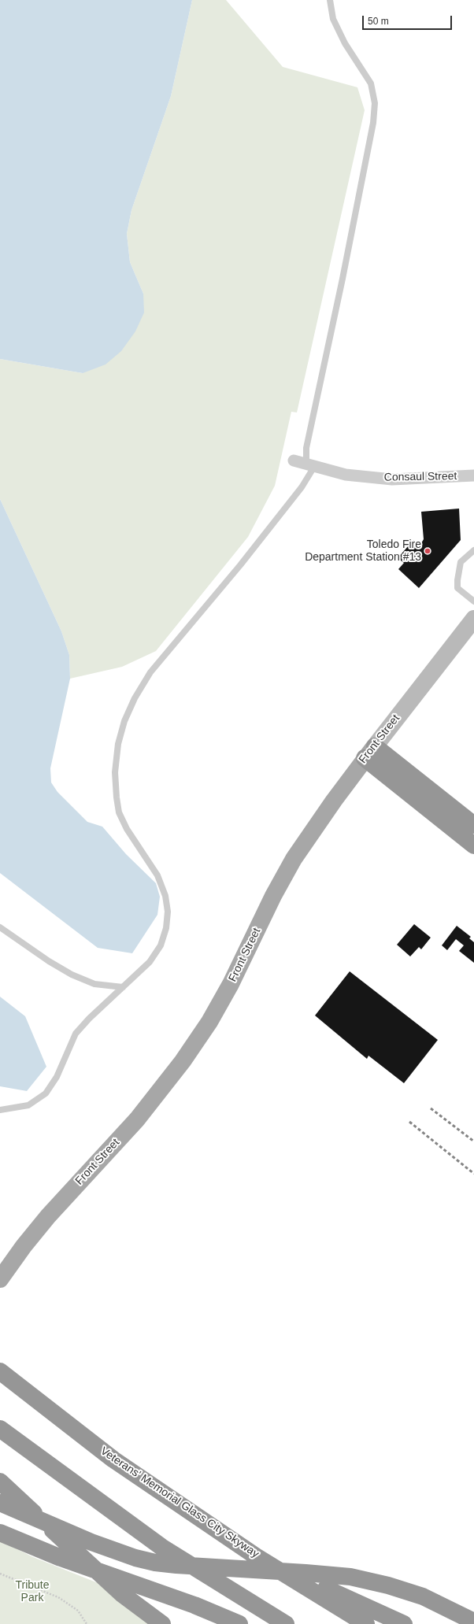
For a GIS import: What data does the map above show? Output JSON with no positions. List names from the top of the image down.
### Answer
{
  "streets": {
    "highway": ["Veterans' Memorial Glass City Skyway"],
    "main road": ["Front Street"],
    "street": ["Consaul Street"]
  },
  "parks": ["Tribute Park"],
  "places": ["Toledo Fire Department Station #13"],
  "scale_bar": "50 m"
}
